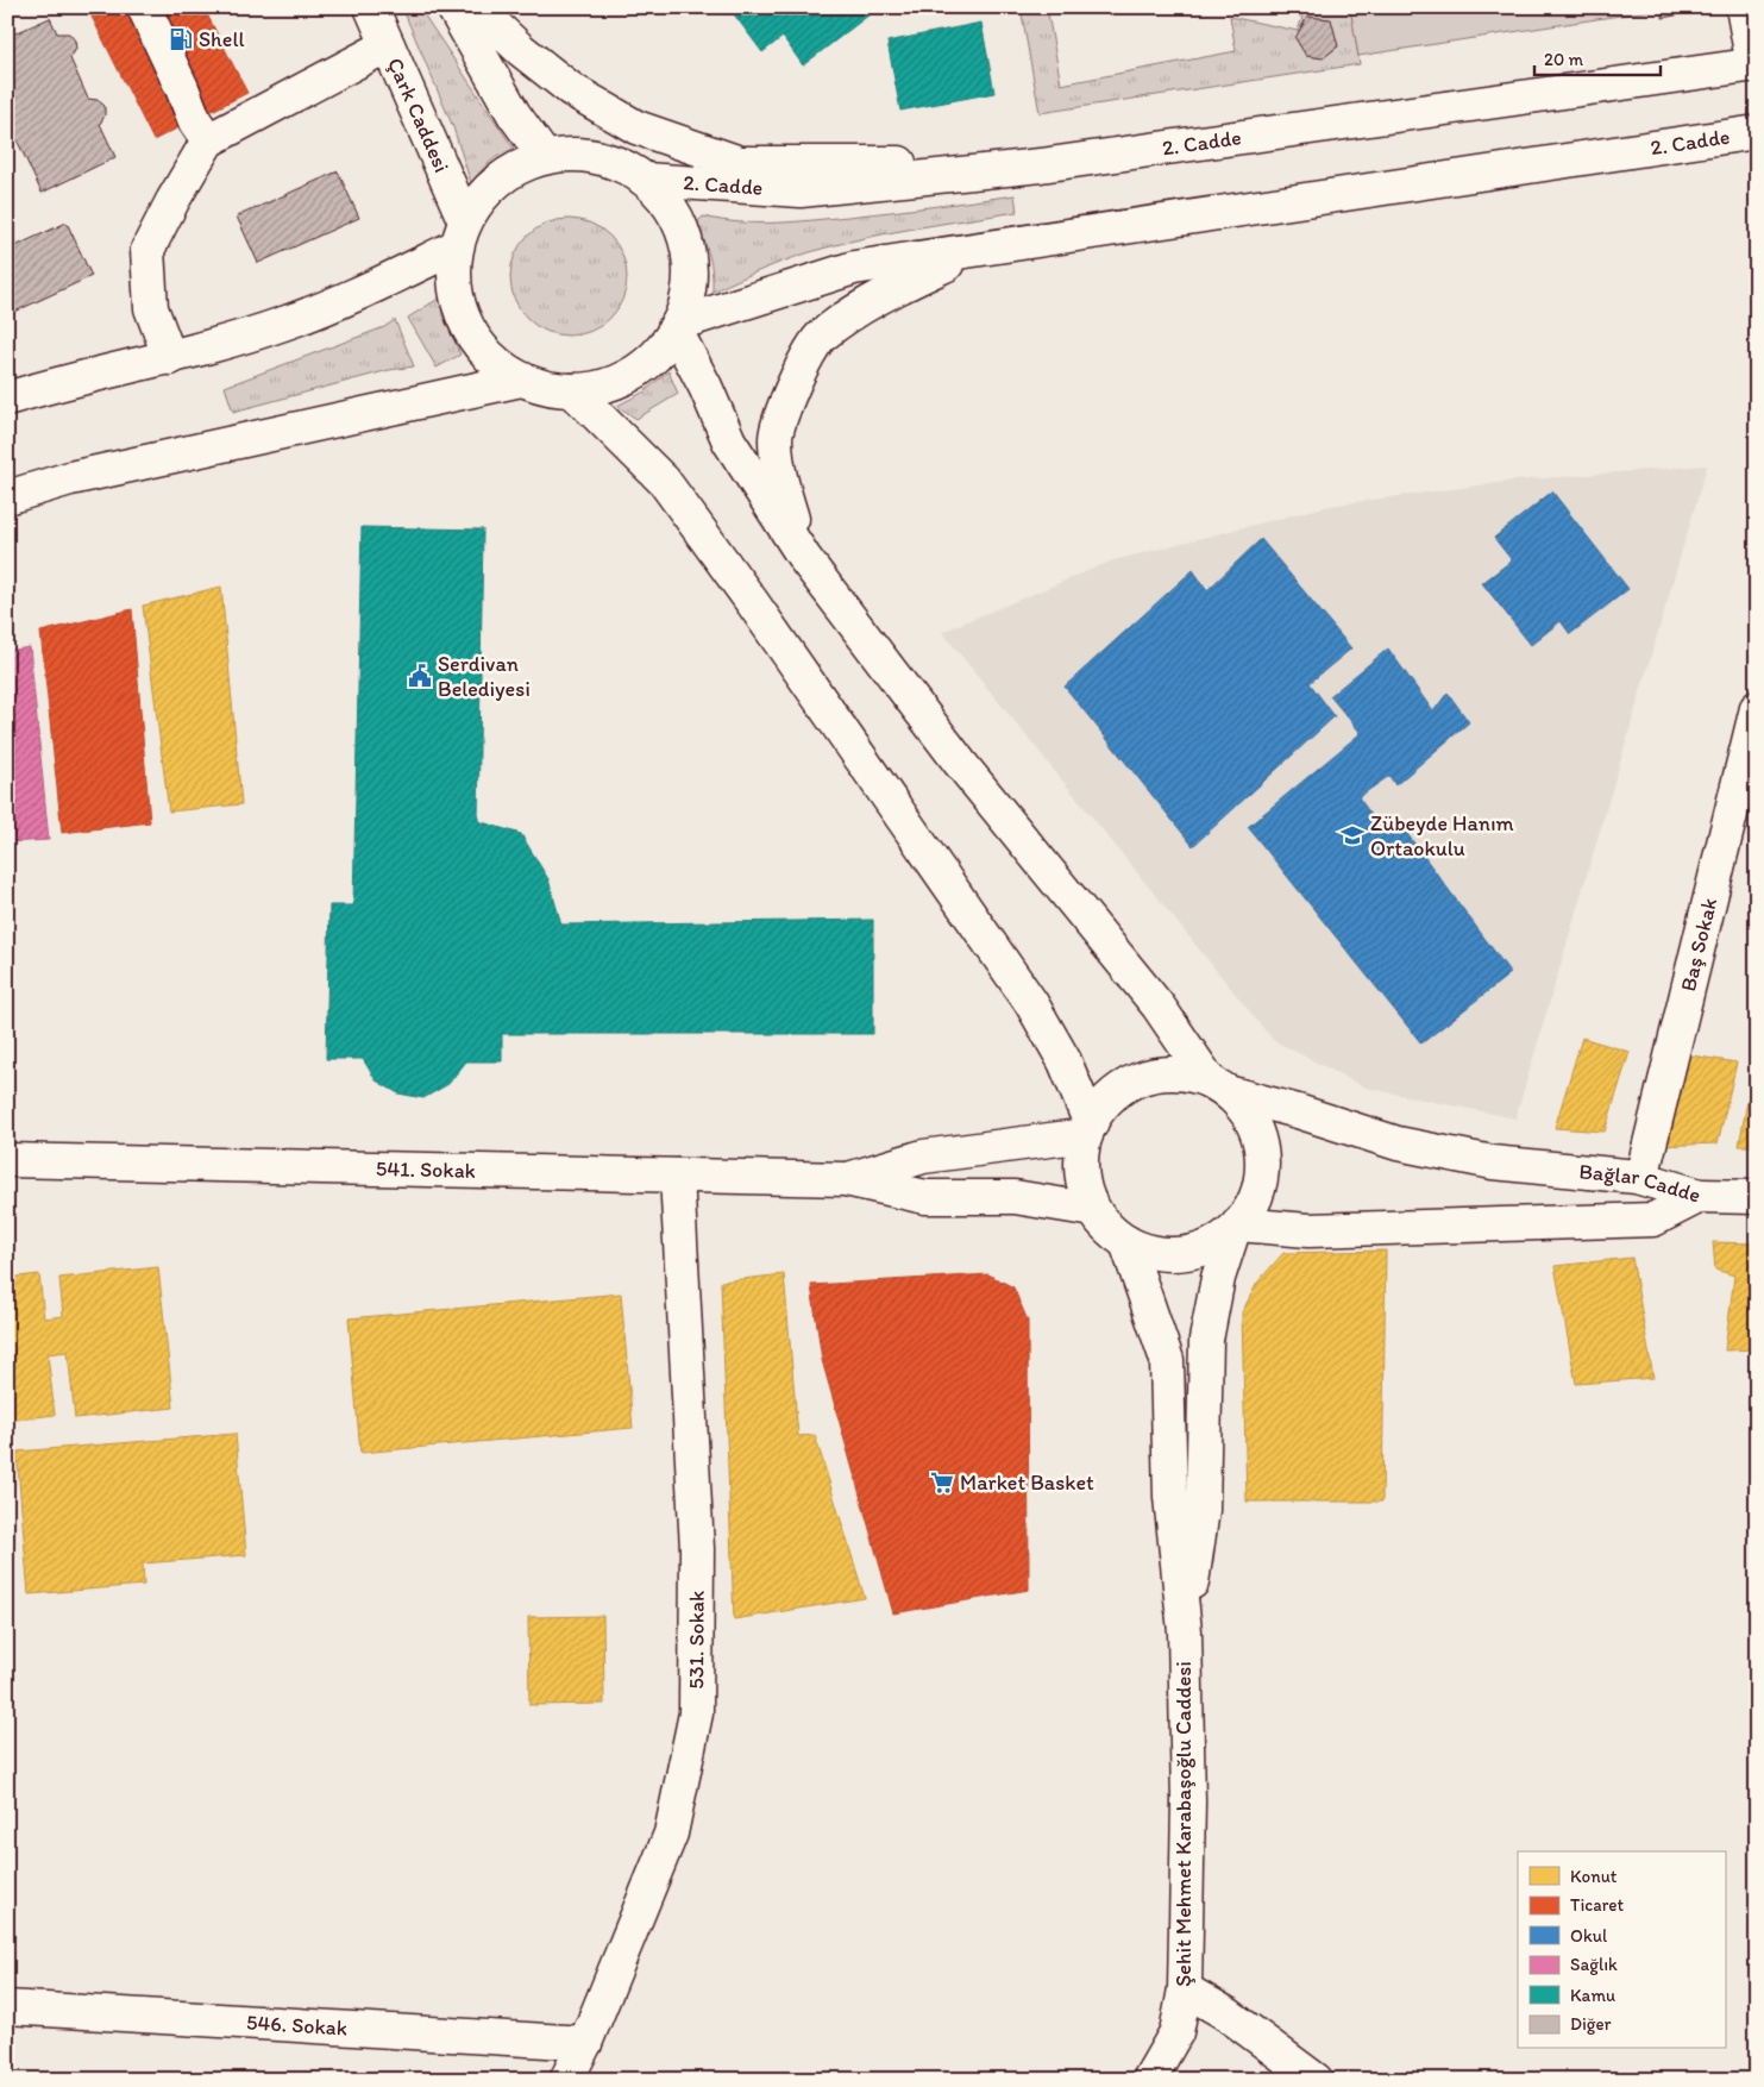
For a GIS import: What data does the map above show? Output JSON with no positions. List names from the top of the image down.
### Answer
{
  "streets": {
    "main road": [
      "Çark Caddesi",
      "2. Cadde",
      "Baş Sokak",
      "541. Sokak",
      "Bağlar Cadde",
      "531. Sokak",
      "Şehit Mehmet Karabaşoğlu Caddesi",
      "546. Sokak"
    ]
  },
  "crossings": [
    ["Baş Sokak", "Bağlar Cadde"],
    ["541. Sokak", "531. Sokak"],
    ["Bağlar Cadde", "Şehit Mehmet Karabaşoğlu Caddesi"],
    ["531. Sokak", "546. Sokak"]
  ],
  "places": {
    "fuel station": ["Shell"],
    "public building": ["Serdivan Belediyesi"],
    "school or university": ["Zübeyde Hanım Ortaokulu"],
    "supermarket": ["Market Basket"]
  },
  "legend": [
    "Konut",
    "Ticaret",
    "Okul",
    "Sağlık",
    "Kamu",
    "Diğer"
  ],
  "scale_bar": "20 m"
}
